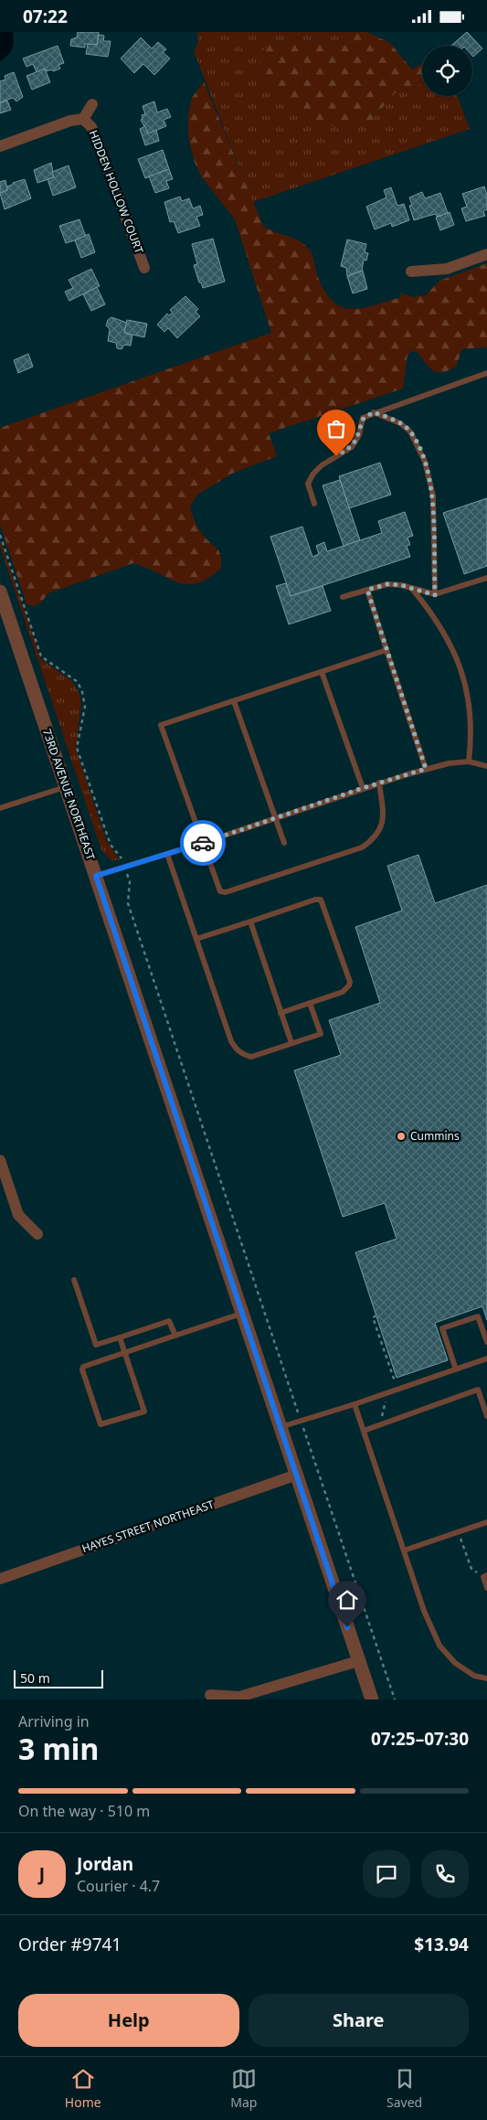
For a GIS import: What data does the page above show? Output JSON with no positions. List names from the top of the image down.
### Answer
{
  "streets": {
    "street": ["HIDDEN HOLLOW COURT", "73RD AVENUE NORTHEAST", "HAYES STREET NORTHEAST"]
  },
  "crossings": [
    ["73RD AVENUE NORTHEAST", "HAYES STREET NORTHEAST"]
  ],
  "places": ["Cummins"],
  "scale_bar": "50 m",
  "page": {
    "status": "07:22",
    "scale": "50 m",
    "heading": ["3 min", "Arriving in", "07:25–07:30"],
    "panel": [
      "Jordan",
      "Courier · 4.7",
      "Order #9741",
      "$13.94"
    ],
    "bar": "On the way · 510 m",
    "round": "J",
    "buttons": ["Help", "Share"],
    "tabs": ["Home", "Map", "Saved"]
  }
}
